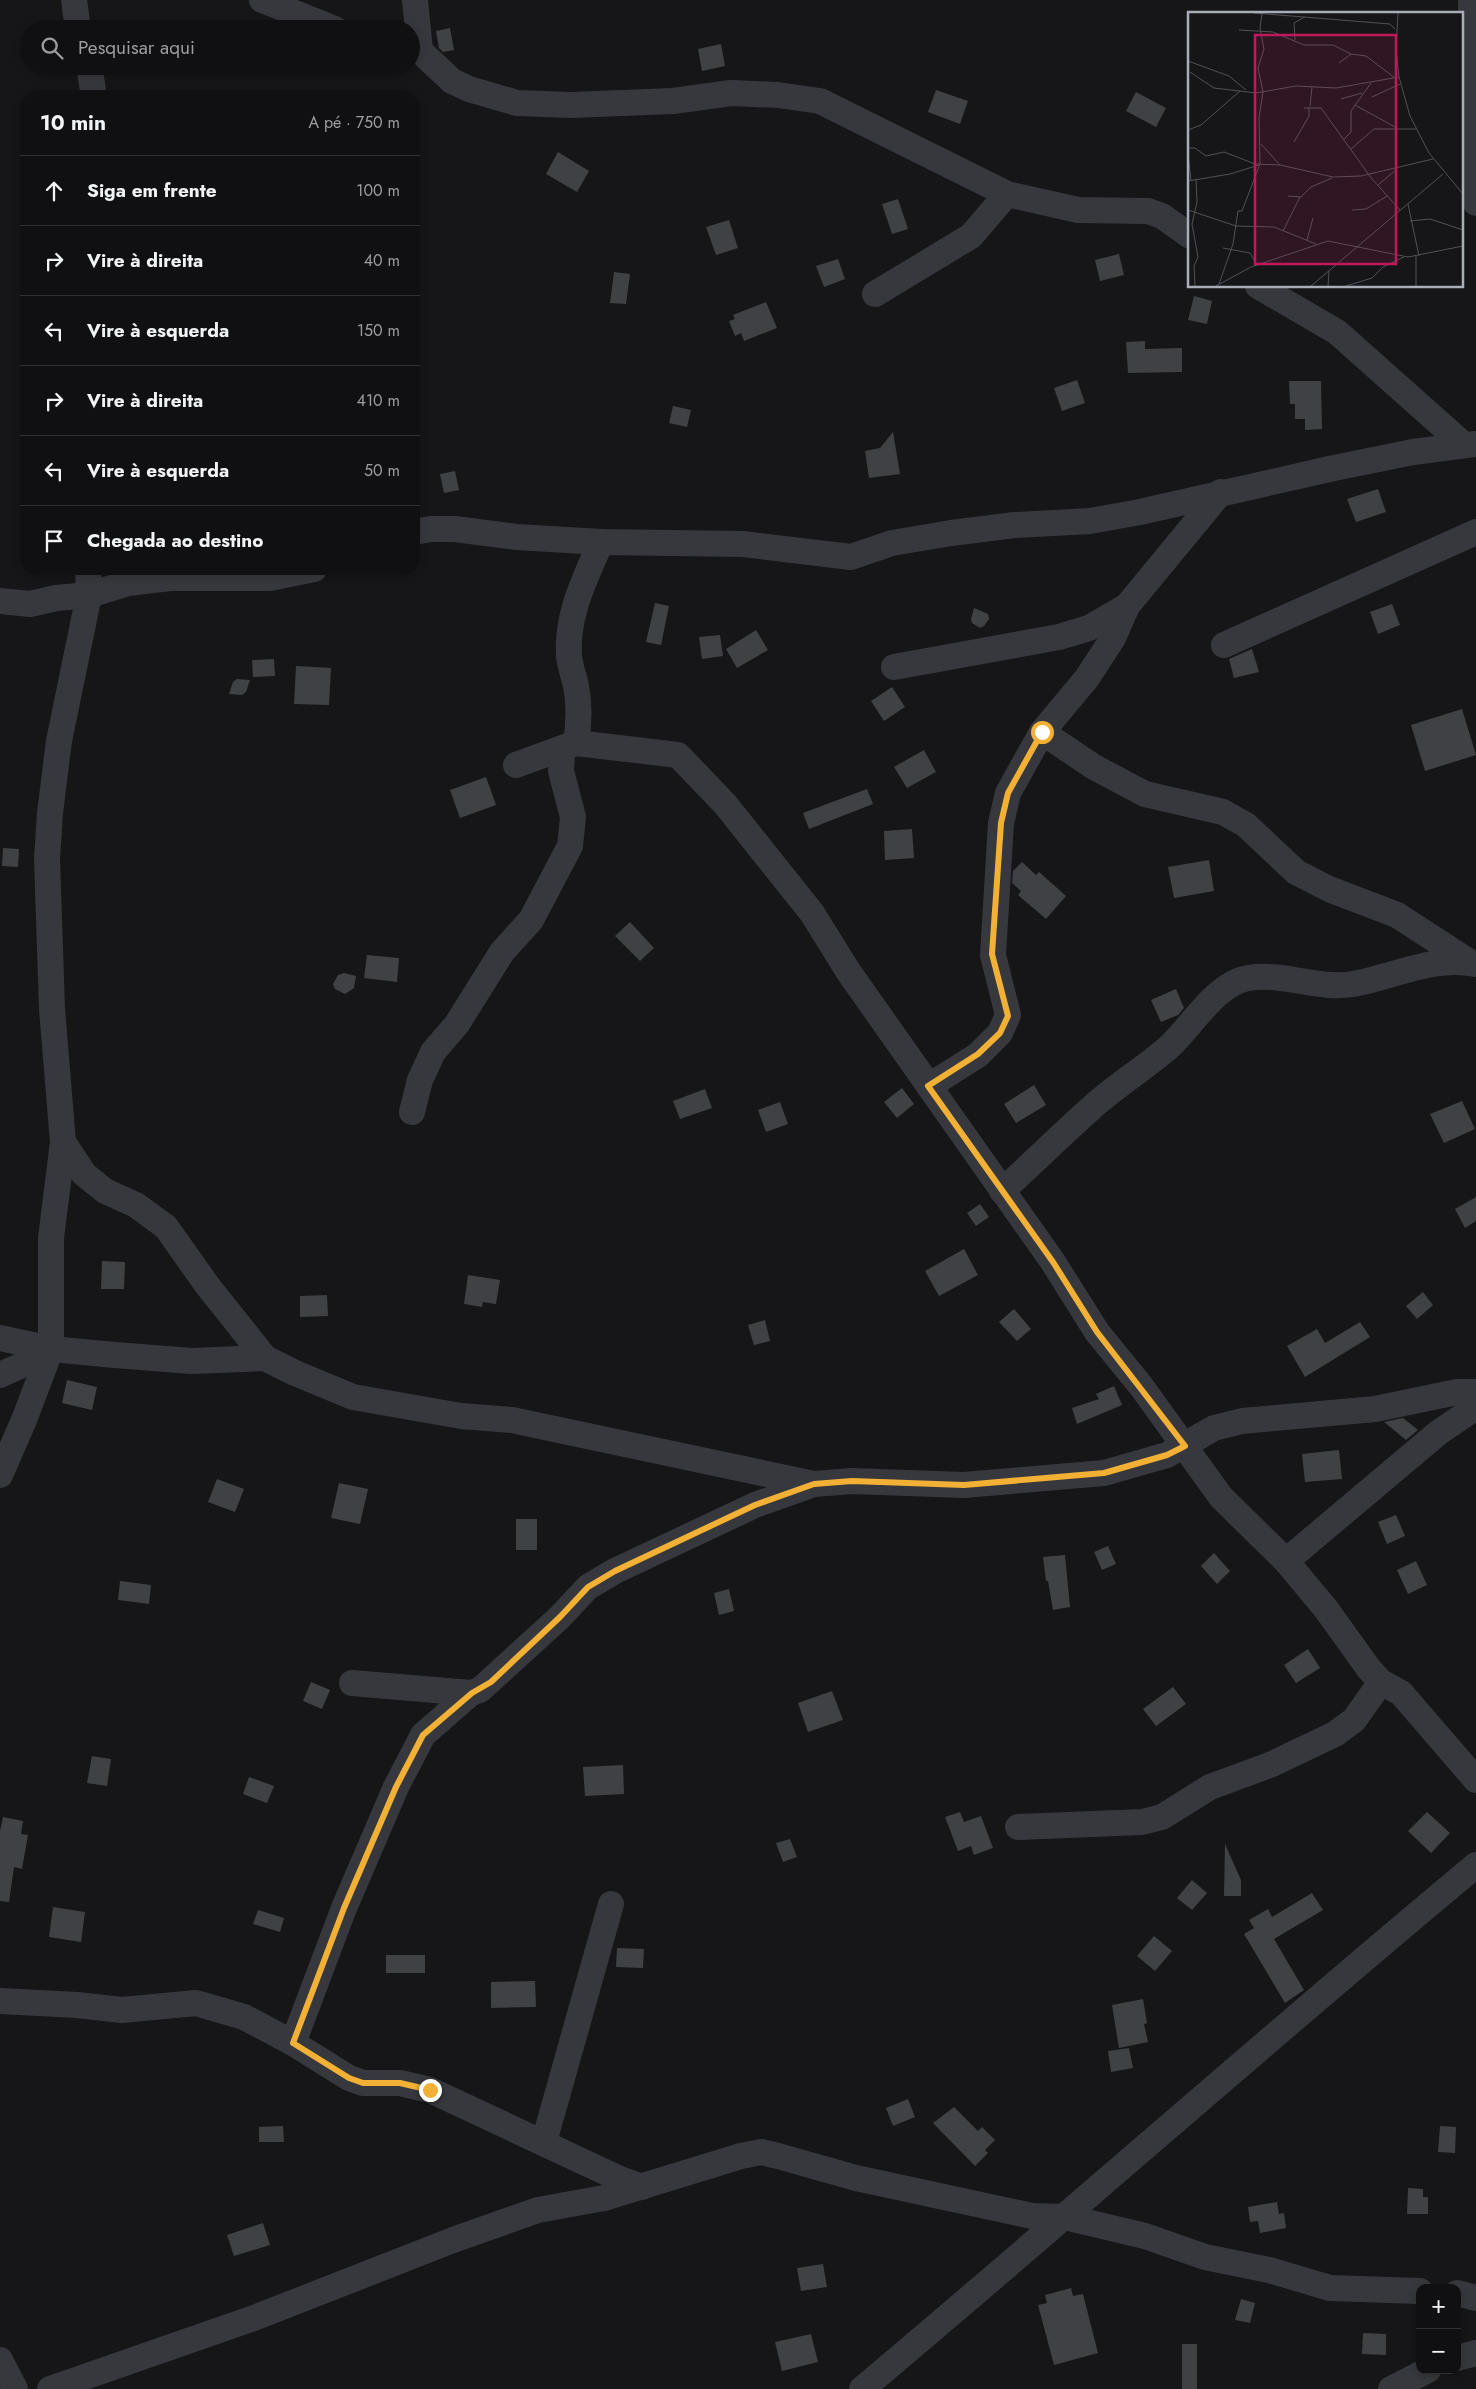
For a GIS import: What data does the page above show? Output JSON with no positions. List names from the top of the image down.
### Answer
{
  "page": {
    "search": "Pesquisar aqui",
    "heading": ["10 min", "A pé · 750 m"],
    "list": [
      ["Siga em frente", "100 m"],
      ["Vire à direita", "40 m"],
      ["Vire à esquerda", "150 m"],
      ["Vire à direita", "410 m"],
      ["Vire à esquerda", "50 m"],
      "Chegada ao destino"
    ],
    "map_buttons": ["+", "−"]
  }
}
